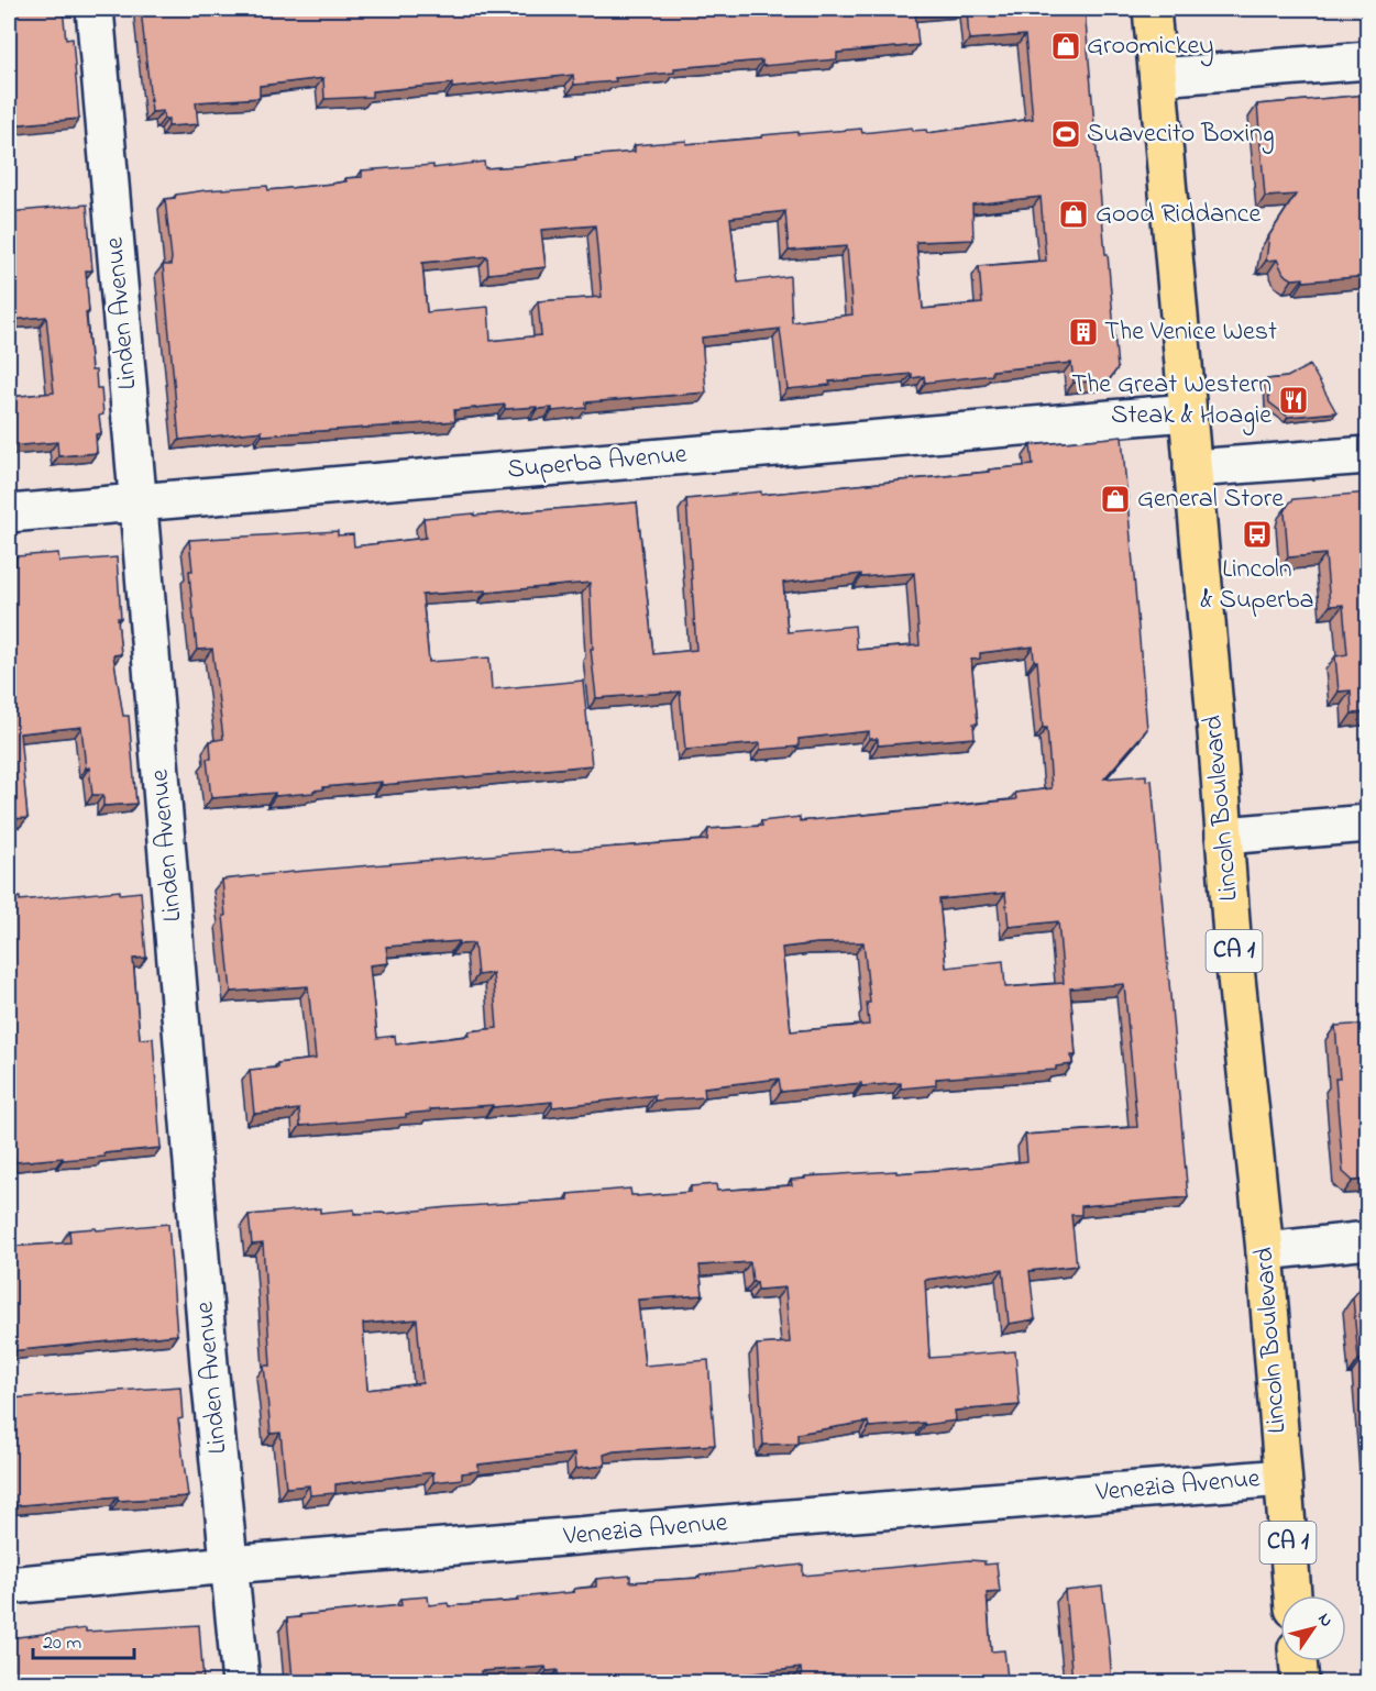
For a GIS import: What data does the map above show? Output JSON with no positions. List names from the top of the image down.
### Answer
{
  "streets": {
    "highway": ["Lincoln Boulevard", "CA 1"],
    "street": ["Linden Avenue", "Superba Avenue", "Venezia Avenue"]
  },
  "crossings": [
    ["Linden Avenue", "Superba Avenue"],
    ["Linden Avenue", "Venezia Avenue"],
    ["Superba Avenue", "Lincoln Boulevard"],
    ["Lincoln Boulevard", "Venezia Avenue"]
  ],
  "places": {
    "shop": ["Groomickey", "Good Riddance", "General Store"],
    "sports": ["Suavecito Boxing"],
    "building": ["The Venice West"],
    "restaurant": ["The Great Western Steak & Hoagie"],
    "bus stop": ["Lincoln & Superba"]
  },
  "scale_bar": "20 m",
  "north": "top right"
}
